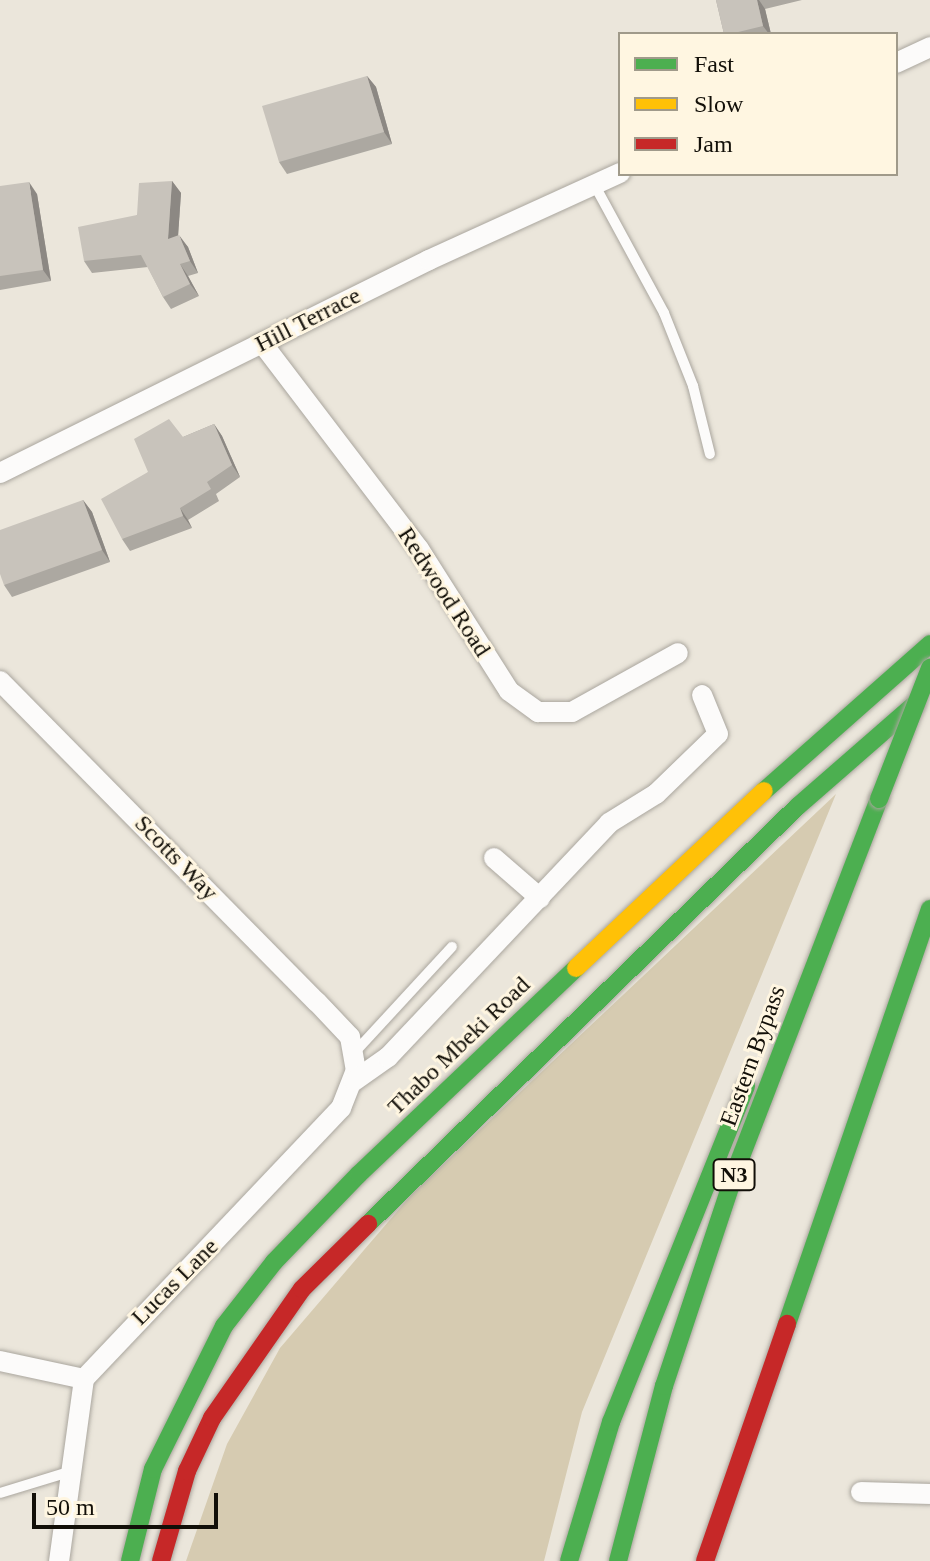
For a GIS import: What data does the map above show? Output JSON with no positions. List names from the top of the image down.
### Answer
{
  "streets": {
    "main road": ["Thabo Mbeki Road", "Eastern Bypass", "N3"],
    "street": [
      "Hill Terrace",
      "Redwood Road",
      "Scotts Way",
      "Lucas Lane"
    ]
  },
  "crossings": [
    ["Hill Terrace", "Redwood Road"],
    ["Scotts Way", "Lucas Lane"]
  ],
  "legend": ["Fast", "Slow", "Jam"],
  "scale_bar": "50 m"
}
